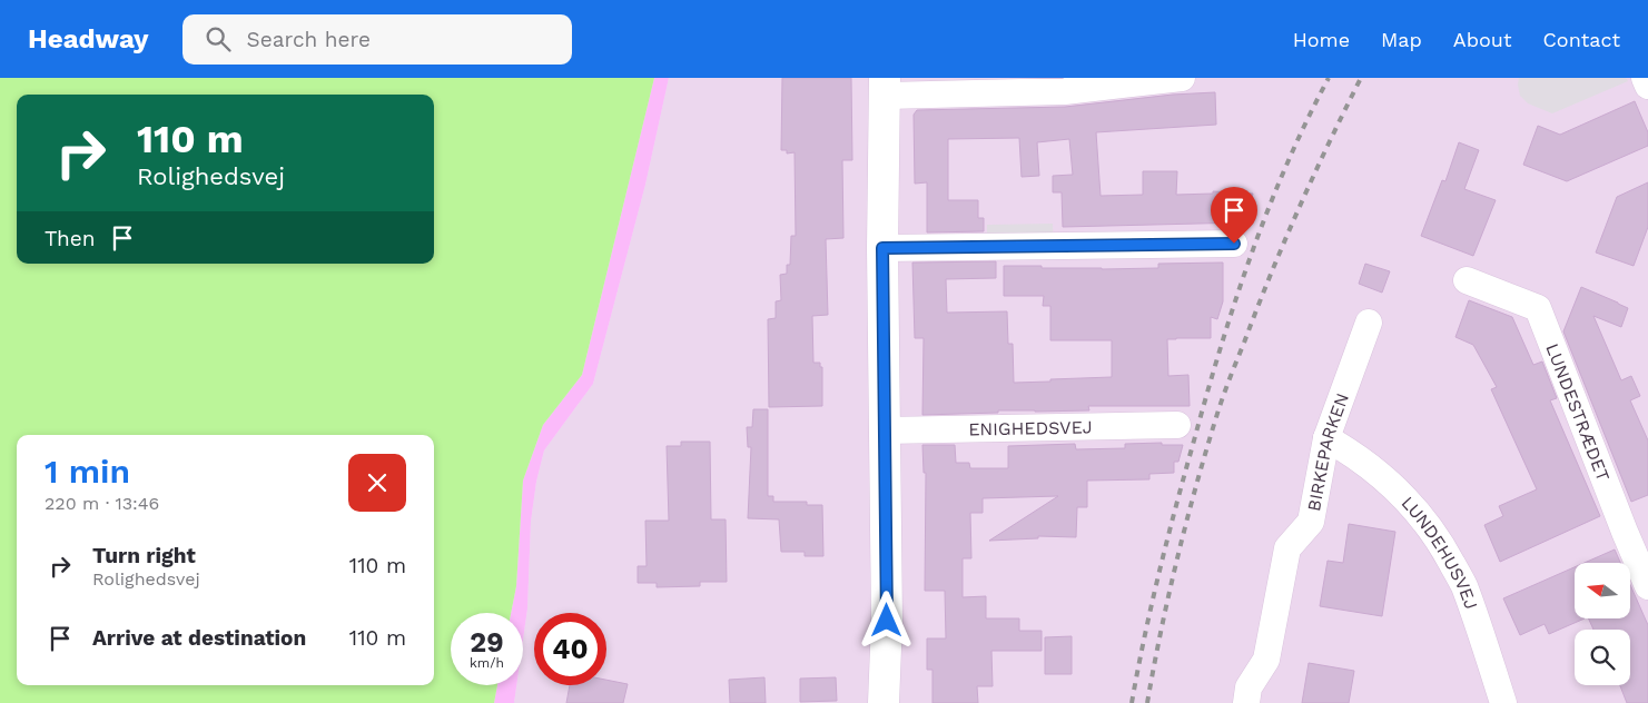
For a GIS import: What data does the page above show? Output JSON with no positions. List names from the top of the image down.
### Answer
{
  "streets": {
    "street": [
      "LUNDESTRÆDET",
      "ENIGHEDSVEJ",
      "BIRKEPARKEN",
      "LUNDEHUSVEJ"
    ]
  },
  "crossings": [
    ["BIRKEPARKEN", "LUNDEHUSVEJ"]
  ],
  "north": "left",
  "page": {
    "header": "Headway",
    "search": "Search here",
    "nav": [
      "Home",
      "Map",
      "About",
      "Contact"
    ],
    "turn": ["110 m", "Rolighedsvej"],
    "then": "Then",
    "heading": ["1 min", "220 m · 13:46"],
    "list": [
      {
        "name": "Turn right",
        "note": "Rolighedsvej",
        "value": "110 m"
      },
      {
        "name": "Arrive at destination",
        "value": "110 m"
      }
    ],
    "speed": "29 km/h",
    "limit": "40"
  }
}
